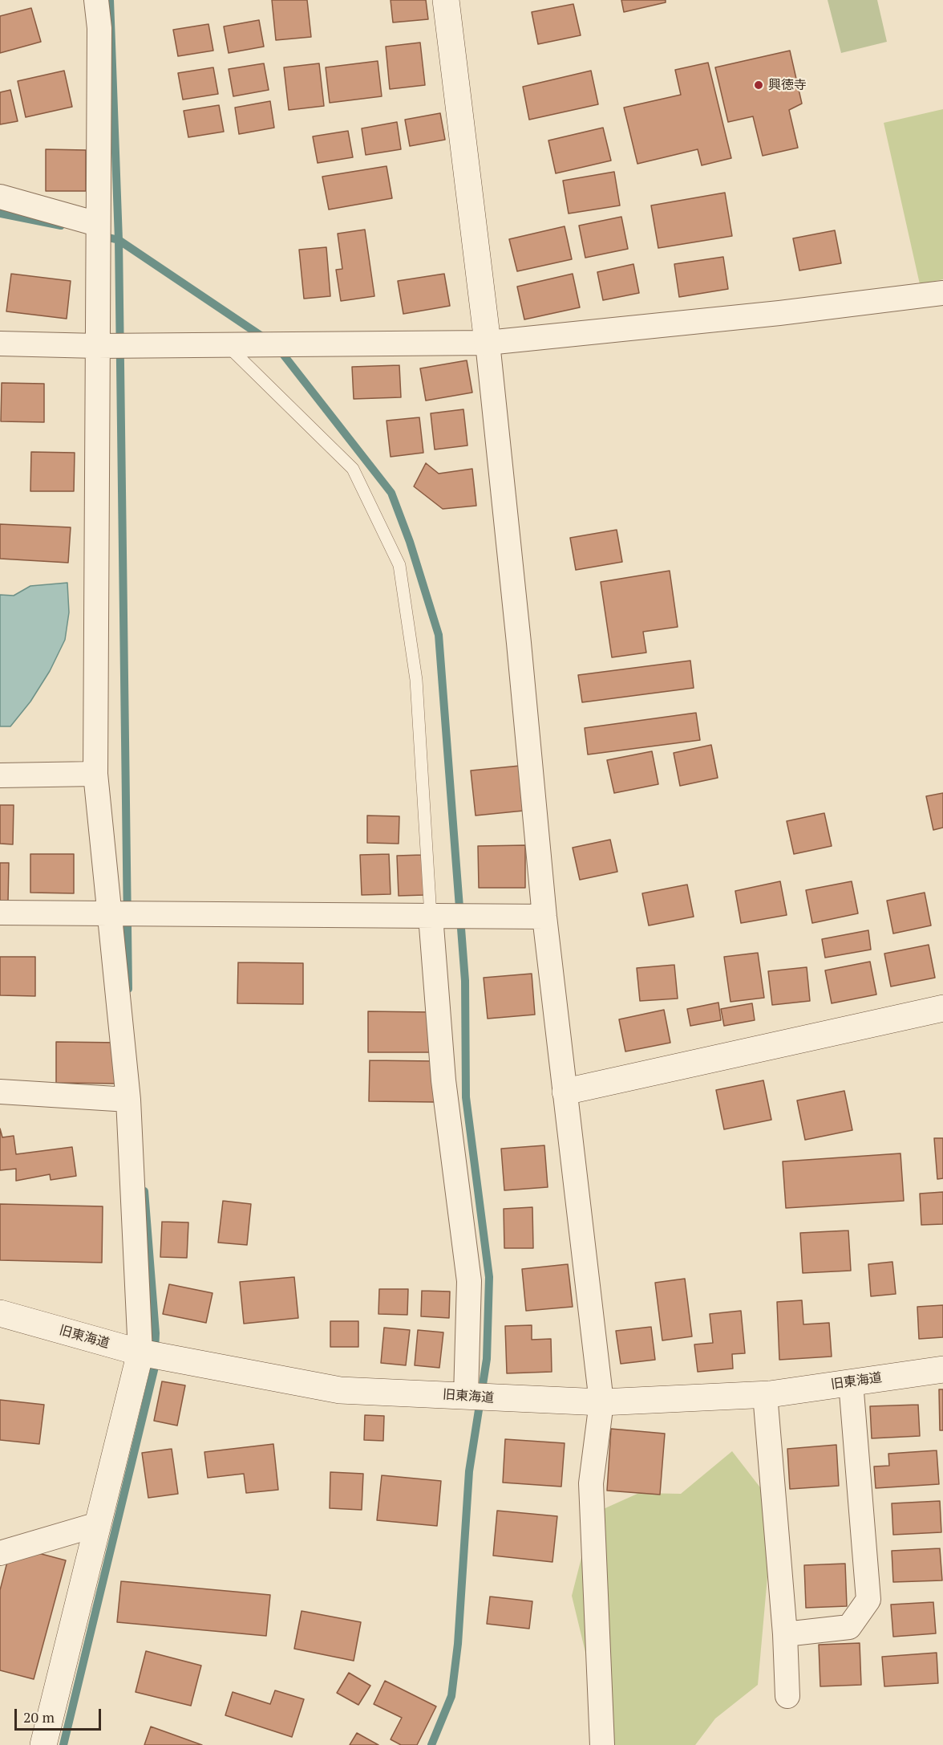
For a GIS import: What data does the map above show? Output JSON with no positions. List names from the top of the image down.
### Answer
{
  "streets": {
    "street": ["旧東海道"]
  },
  "places": ["興徳寺"],
  "scale_bar": "20 m"
}
